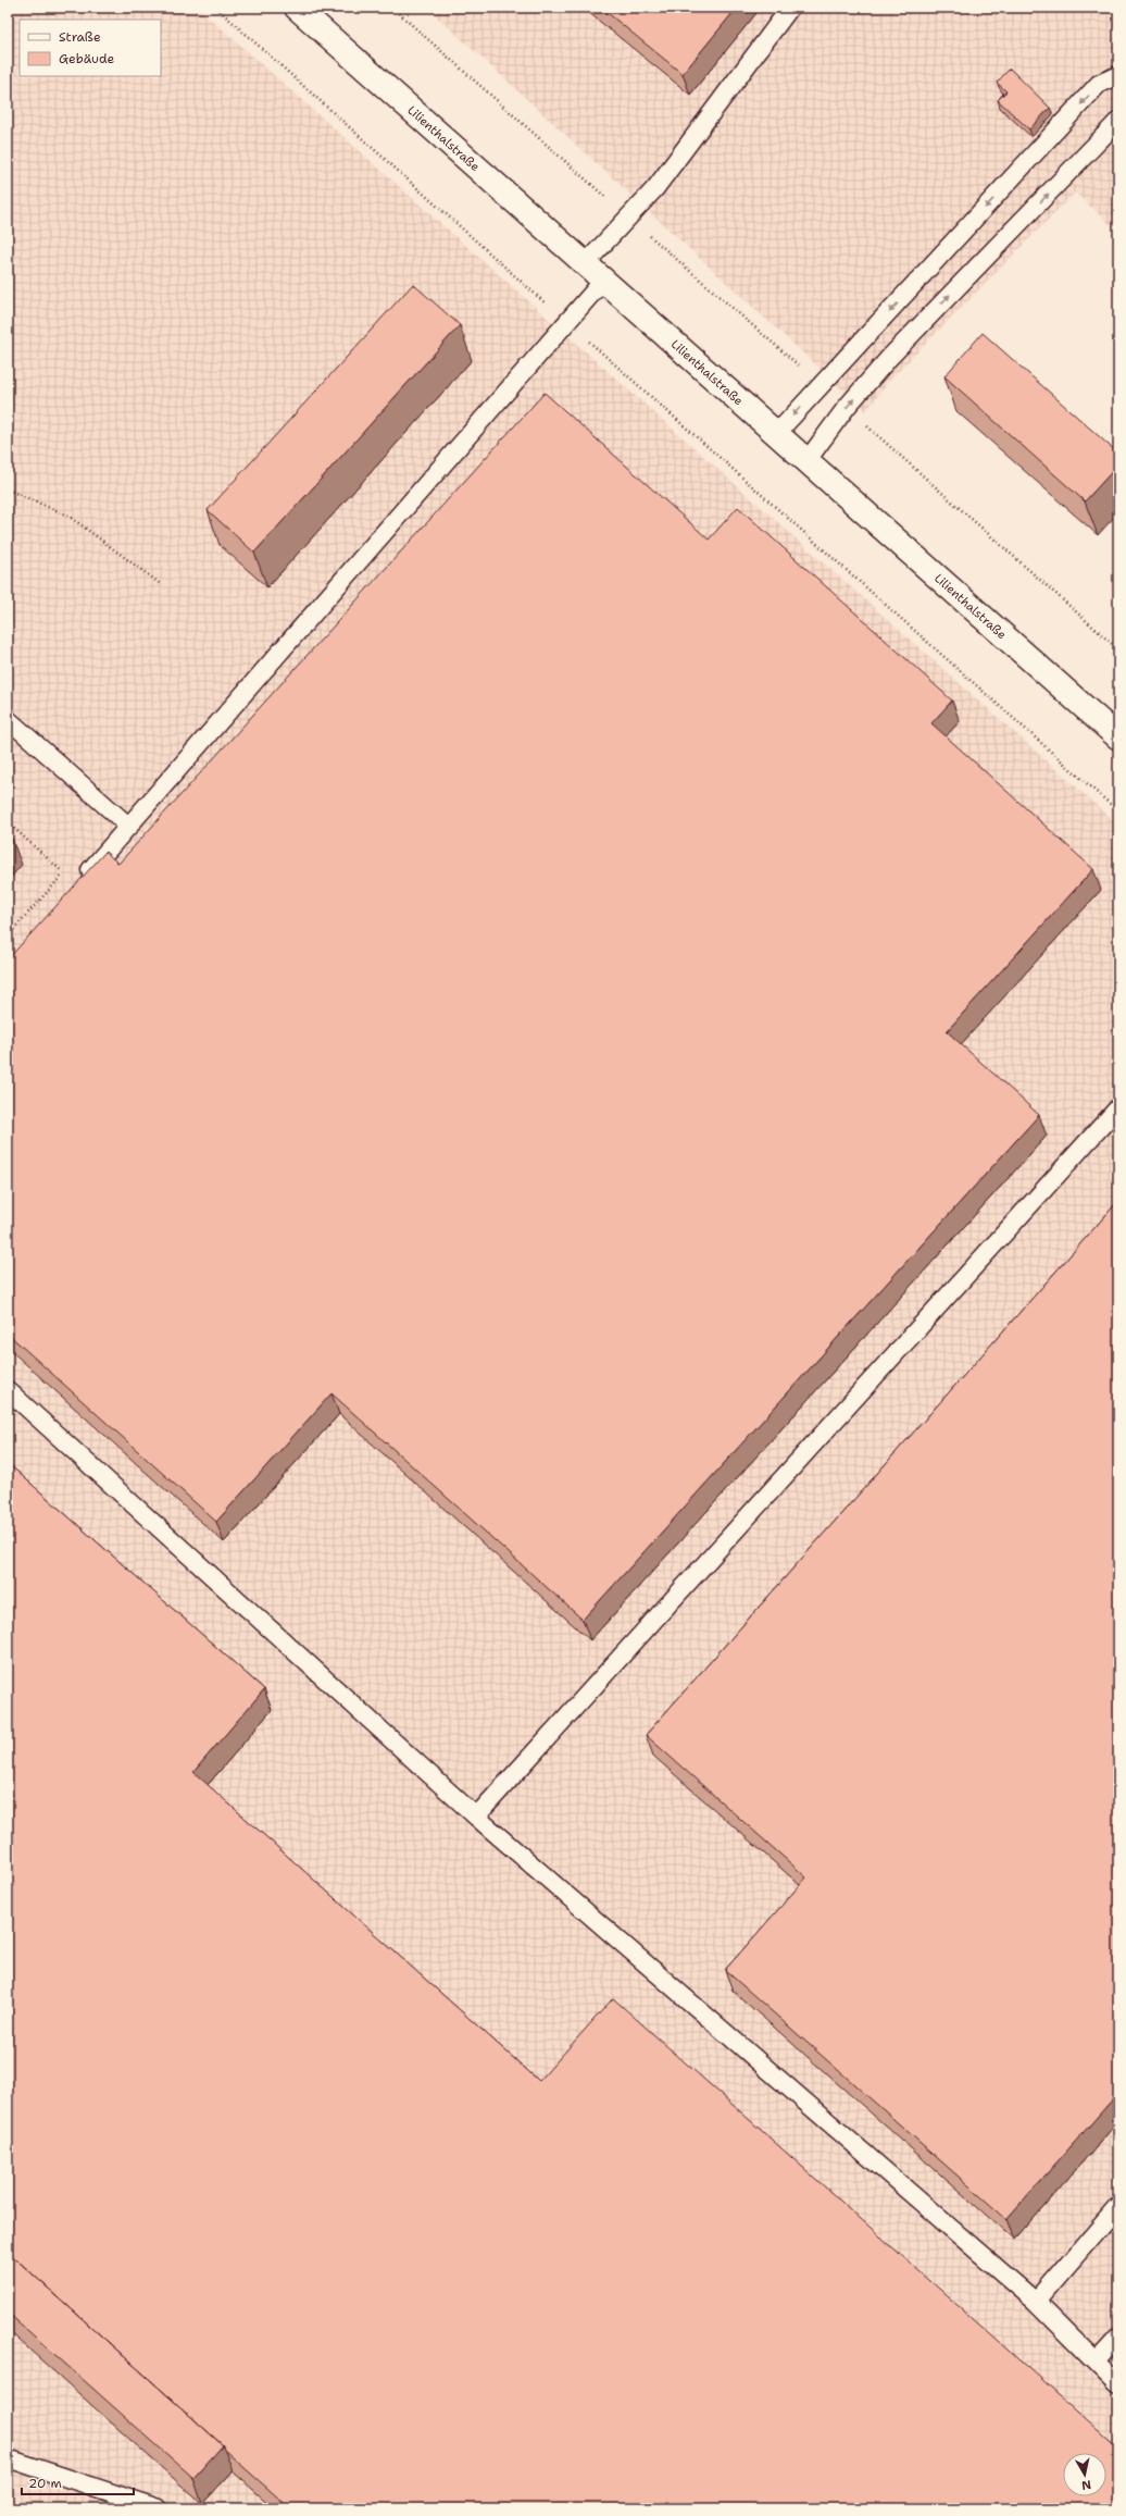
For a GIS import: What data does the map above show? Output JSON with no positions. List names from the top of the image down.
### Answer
{
  "streets": {
    "main road": ["Lilienthalstraße"]
  },
  "legend": ["Straße", "Gebäude"],
  "scale_bar": "20 m",
  "north": "bottom"
}
